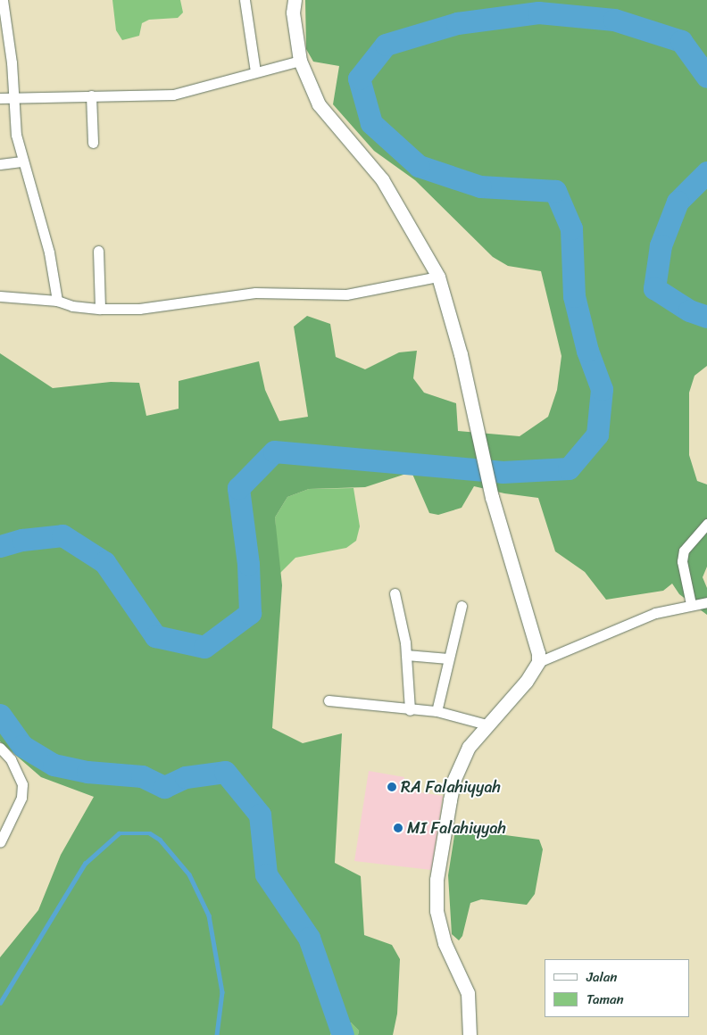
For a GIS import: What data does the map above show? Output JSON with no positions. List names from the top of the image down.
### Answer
{
  "places": ["RA Falahiyyah", "MI Falahiyyah"],
  "legend": ["Jalan", "Taman"]
}
